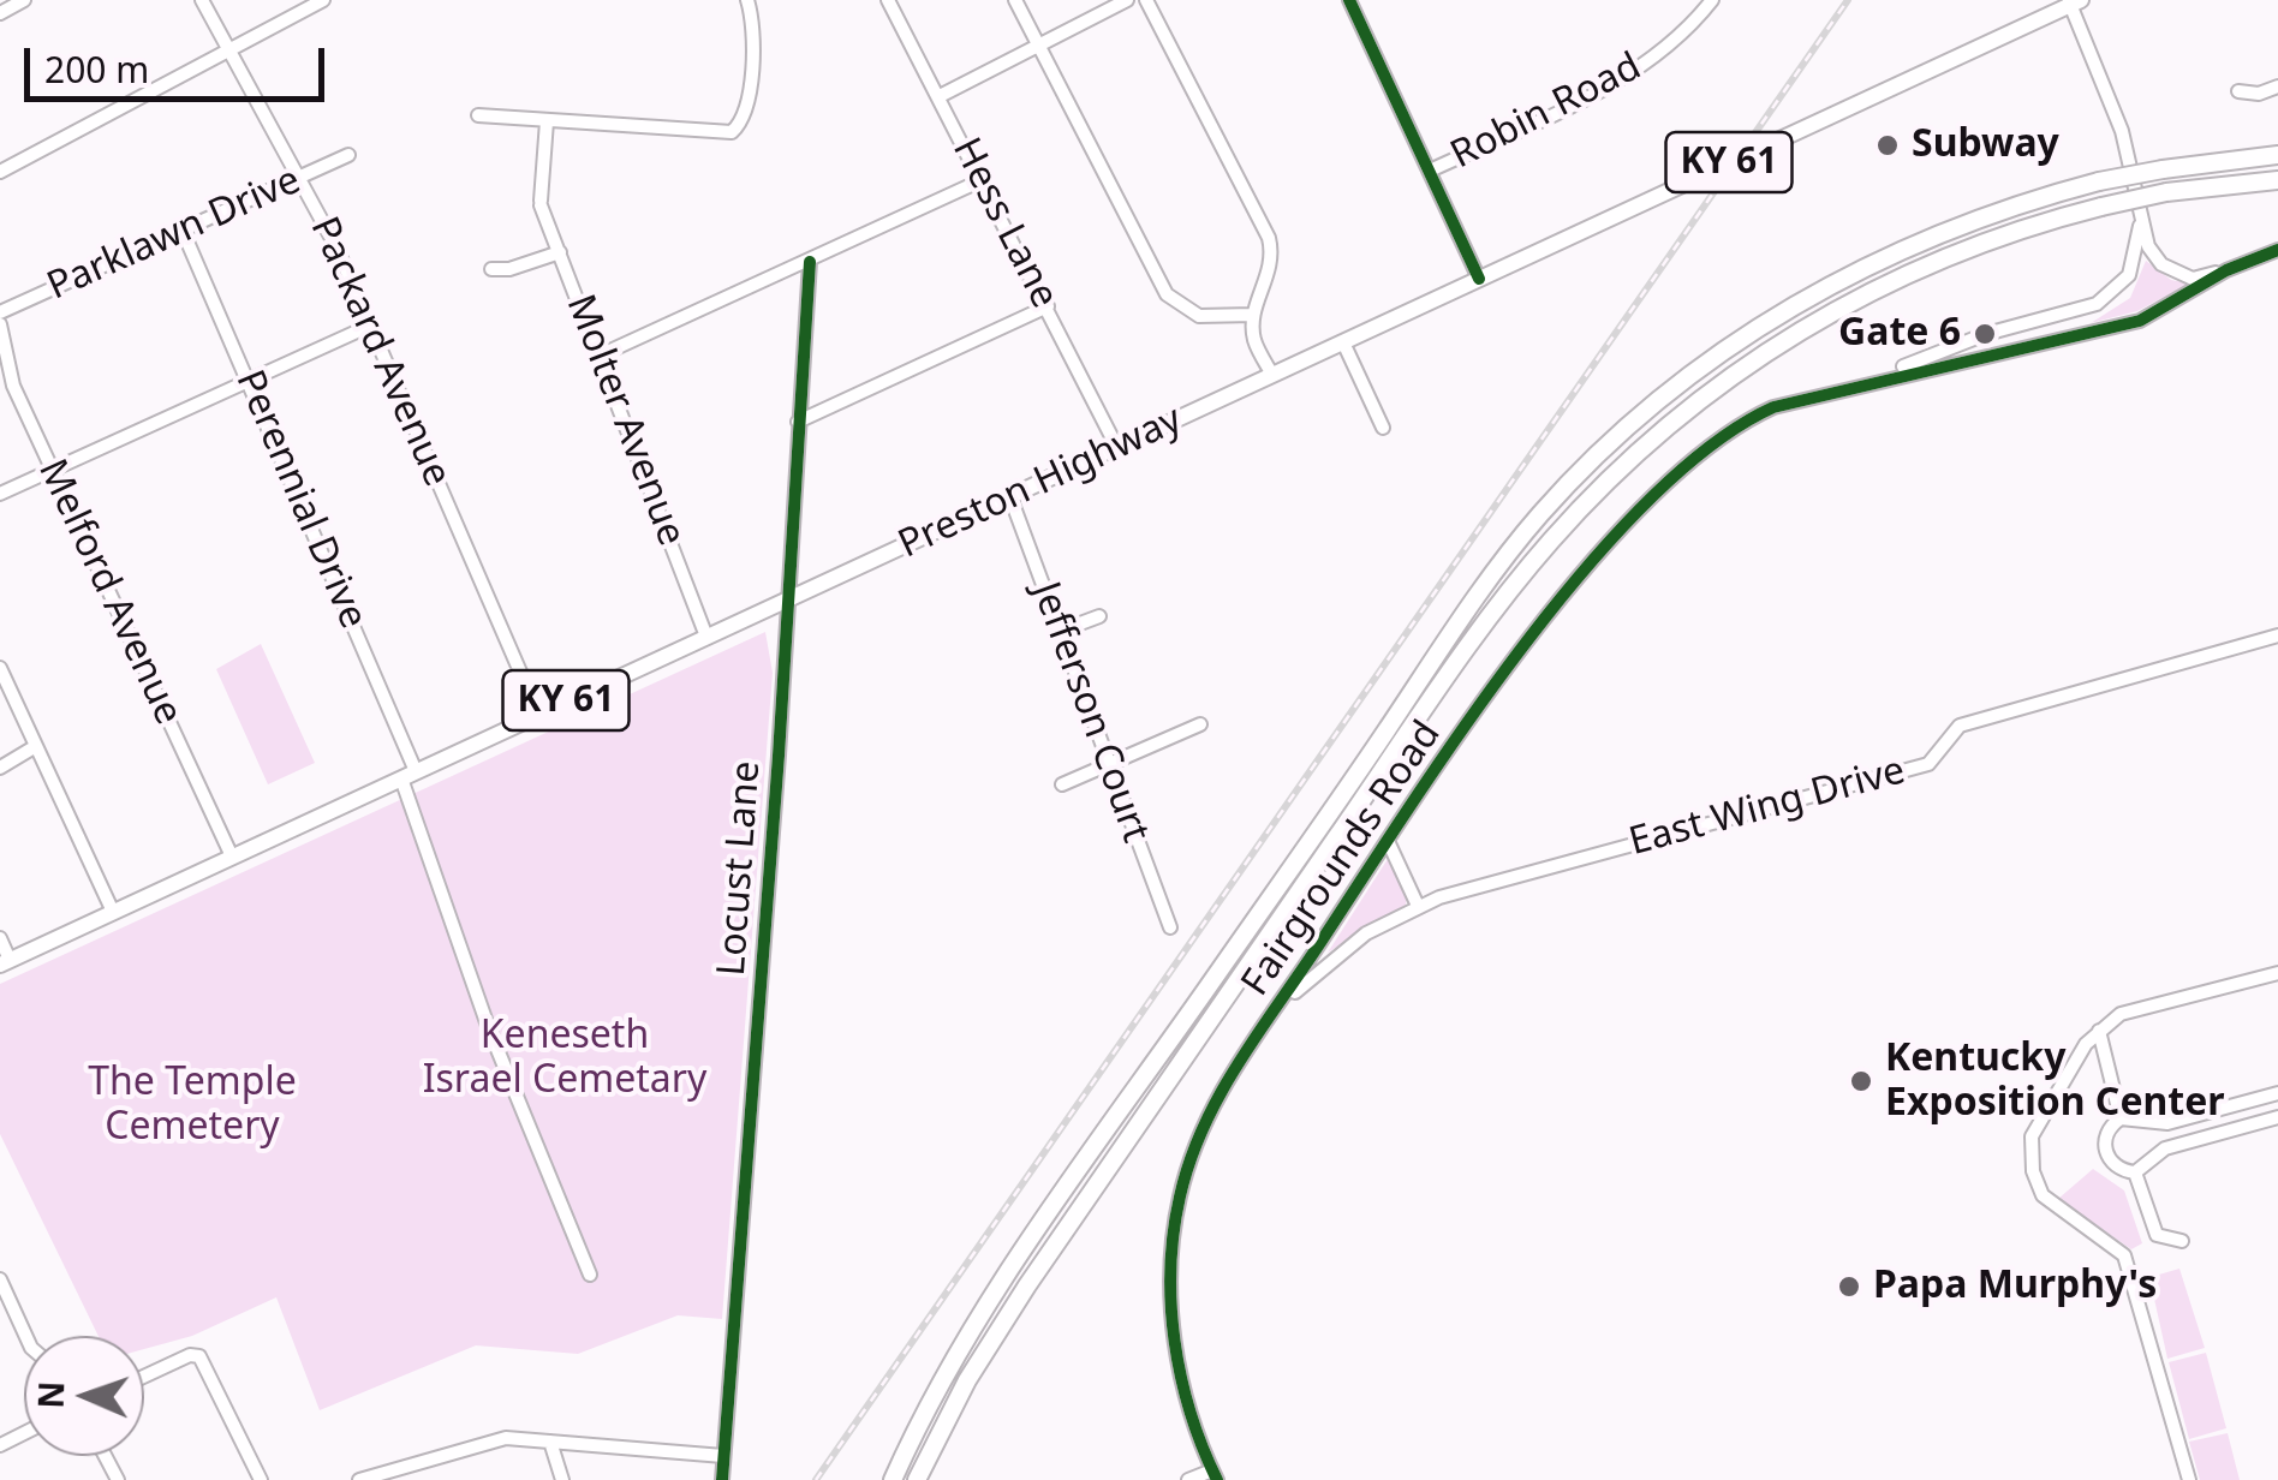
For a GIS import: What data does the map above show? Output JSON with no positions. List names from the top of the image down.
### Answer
{
  "streets": {
    "main road": ["KY 61", "Preston Highway"],
    "street": [
      "Robin Road",
      "Hess Lane",
      "Parklawn Drive",
      "Packard Avenue",
      "Molter Avenue",
      "Perennial Drive",
      "Melford Avenue",
      "Jefferson Court",
      "East Wing Drive",
      "Fairgrounds Road",
      "Locust Lane"
    ]
  },
  "crossings": [
    ["Hess Lane", "Preston Highway"],
    ["Parklawn Drive", "Packard Avenue"],
    ["Parklawn Drive", "Perennial Drive"],
    ["Packard Avenue", "Preston Highway"],
    ["Molter Avenue", "Preston Highway"],
    ["Preston Highway", "Perennial Drive"],
    ["Preston Highway", "Melford Avenue"],
    ["Preston Highway", "Jefferson Court"],
    ["Preston Highway", "Locust Lane"],
    ["East Wing Drive", "Fairgrounds Road"]
  ],
  "parks": ["Keneseth Israel Cemetary", "The Temple Cemetery"],
  "places": [
    "Subway",
    "Gate 6",
    "Kentucky Exposition Center",
    "Papa Murphy's"
  ],
  "scale_bar": "200 m",
  "north": "left"
}
